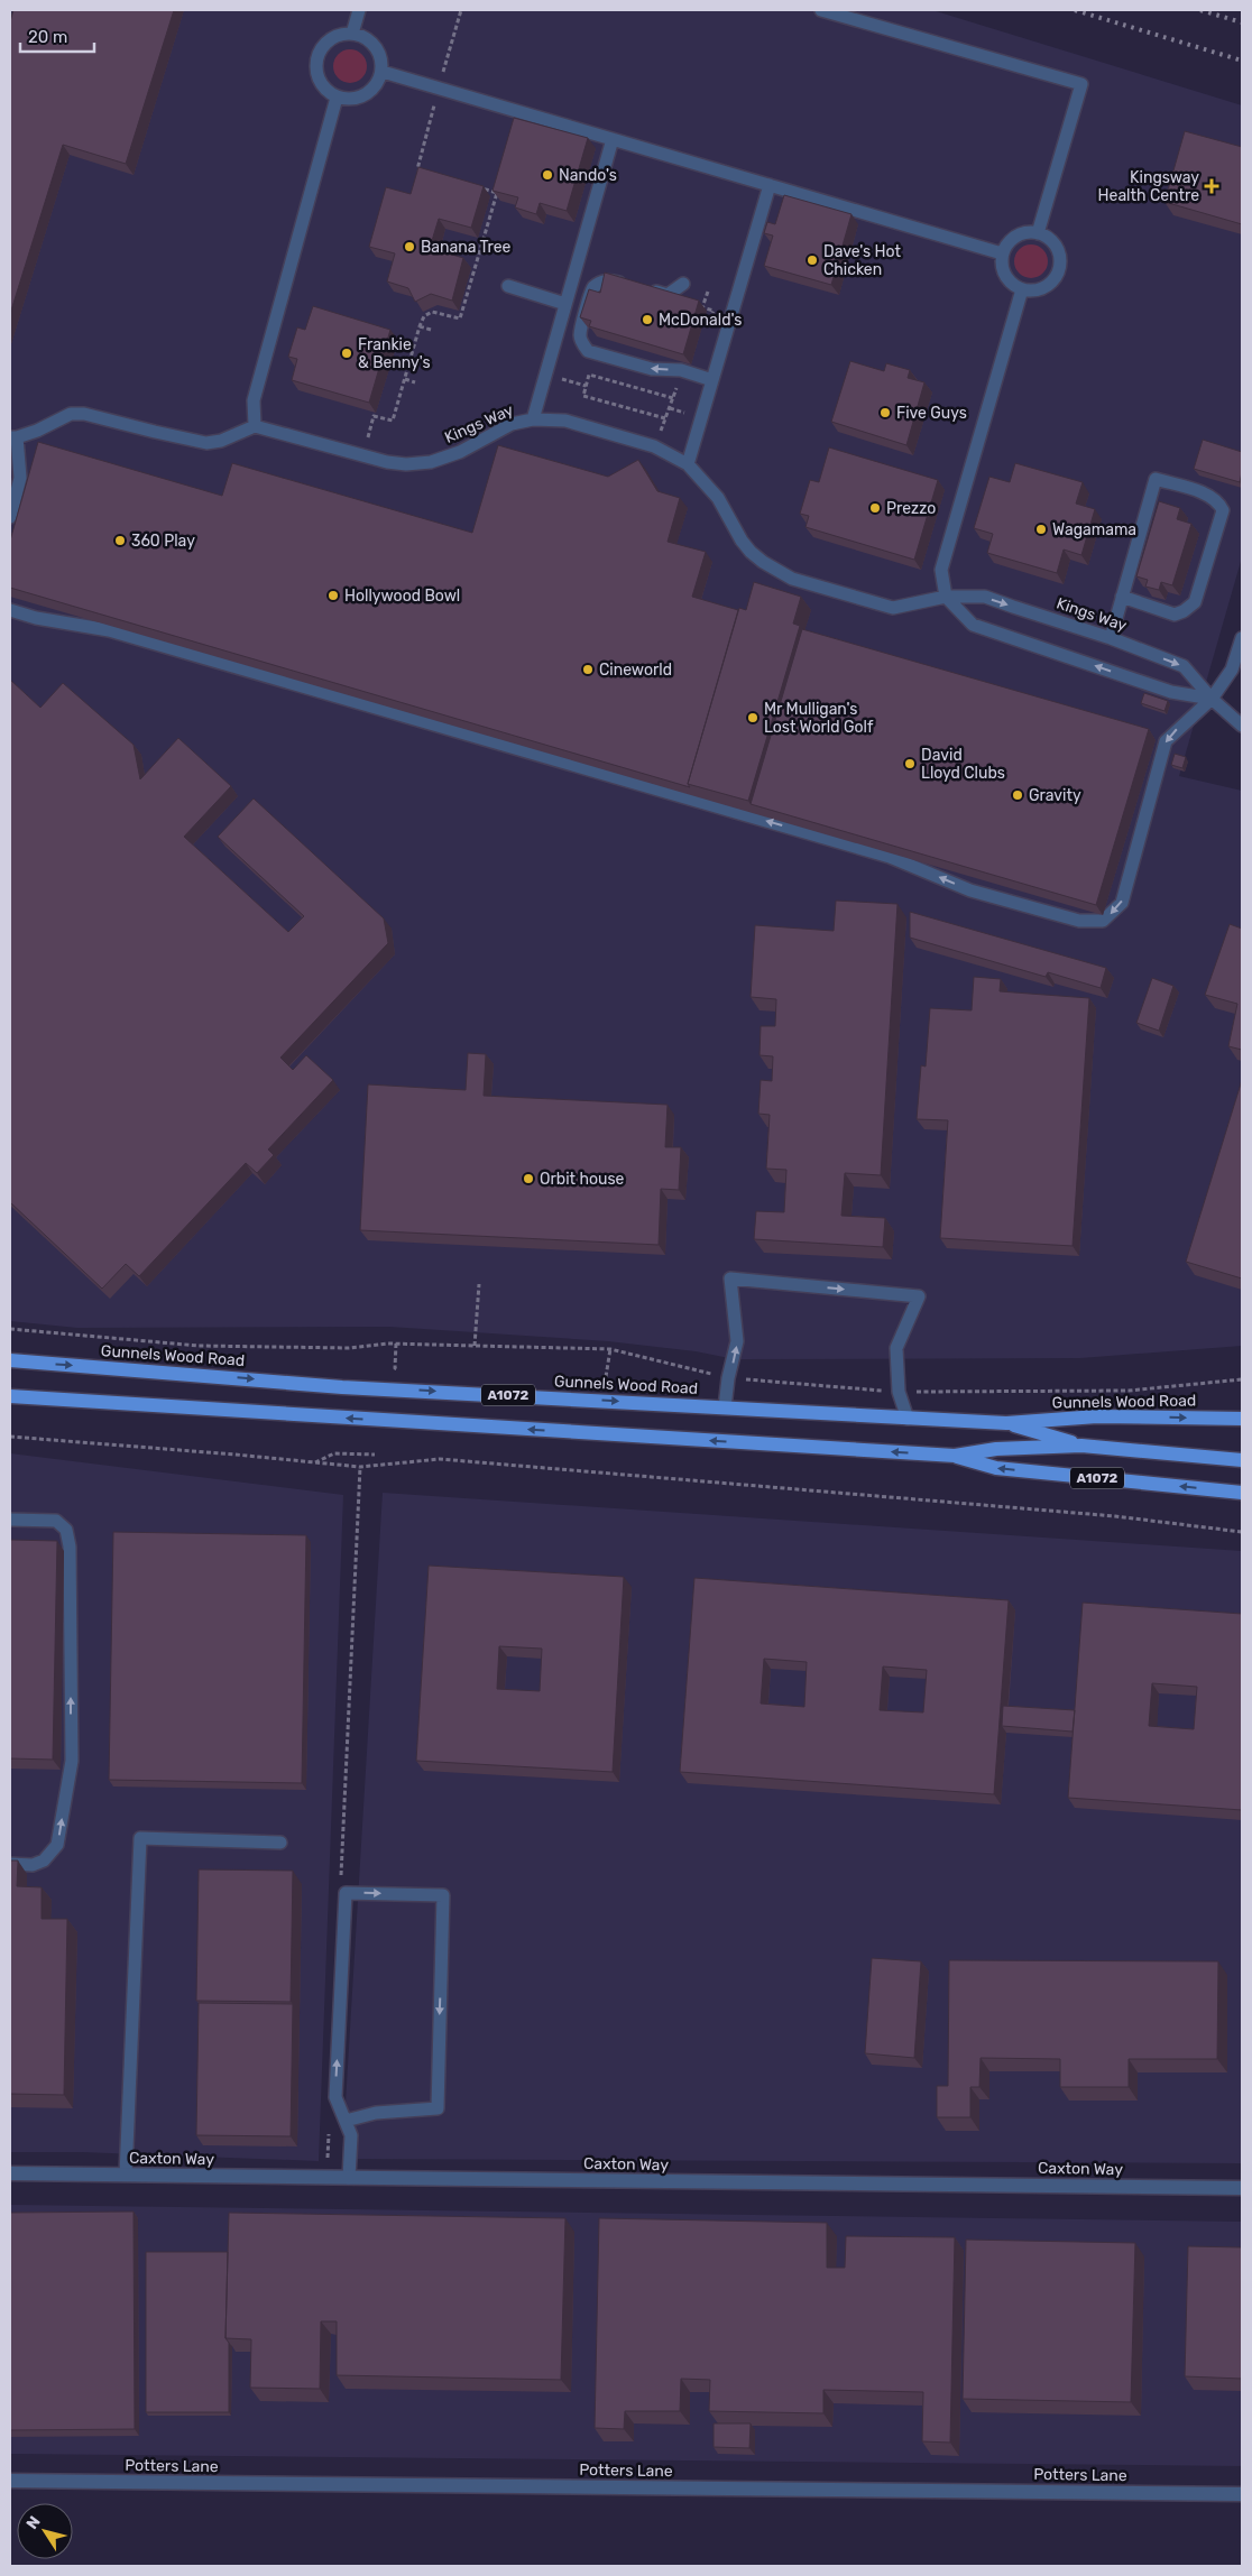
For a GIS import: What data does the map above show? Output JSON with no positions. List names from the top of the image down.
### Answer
{
  "streets": {
    "main road": ["Gunnels Wood Road", "A1072"],
    "street": ["Caxton Way", "Potters Lane"],
    "lane": ["Kings Way"]
  },
  "places": {
    "other": [
      "Nando's",
      "Banana Tree",
      "Dave's Hot Chicken",
      "McDonald's",
      "Frankie & Benny's",
      "Five Guys",
      "Prezzo",
      "Wagamama",
      "360 Play",
      "Hollywood Bowl",
      "Cineworld",
      "Mr Mulligan's Lost World Golf",
      "David Lloyd Clubs",
      "Gravity",
      "Orbit house"
    ],
    "health": ["Kingsway Health Centre"]
  },
  "scale_bar": "20 m",
  "north": "top left"
}
